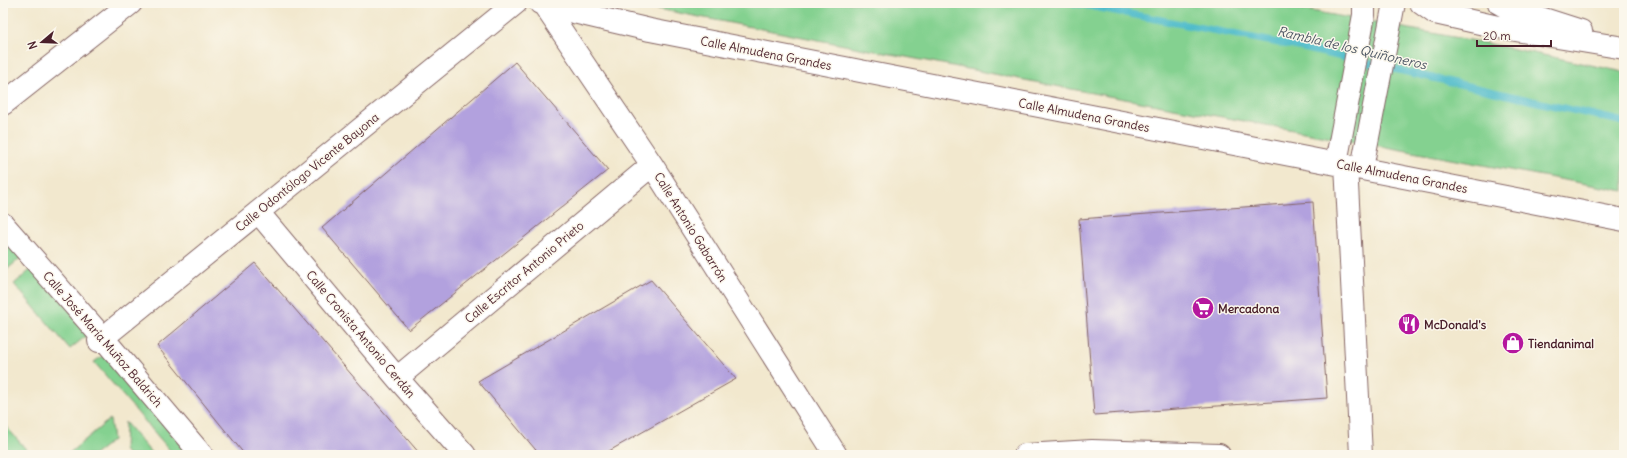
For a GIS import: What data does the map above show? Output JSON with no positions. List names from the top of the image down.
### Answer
{
  "streets": {
    "street": [
      "Calle Almudena Grandes",
      "Calle Odontólogo Vicente Bayona",
      "Calle Antonio Gabarrón",
      "Calle Escritor Antonio Prieto",
      "Calle Cronista Antonio Cerdán",
      "Calle José María Muñoz Baldrich"
    ]
  },
  "crossings": [
    ["Calle Almudena Grandes", "Calle Antonio Gabarrón"],
    ["Calle Odontólogo Vicente Bayona", "Calle Cronista Antonio Cerdán"],
    ["Calle Odontólogo Vicente Bayona", "Calle José María Muñoz Baldrich"],
    ["Calle Antonio Gabarrón", "Calle Escritor Antonio Prieto"],
    ["Calle Escritor Antonio Prieto", "Calle Cronista Antonio Cerdán"]
  ],
  "water": ["Rambla de los Quiñoneros"],
  "places": {
    "supermarket": ["Mercadona"],
    "restaurant": ["McDonald's"],
    "shop": ["Tiendanimal"]
  },
  "scale_bar": "20 m",
  "north": "left"
}
